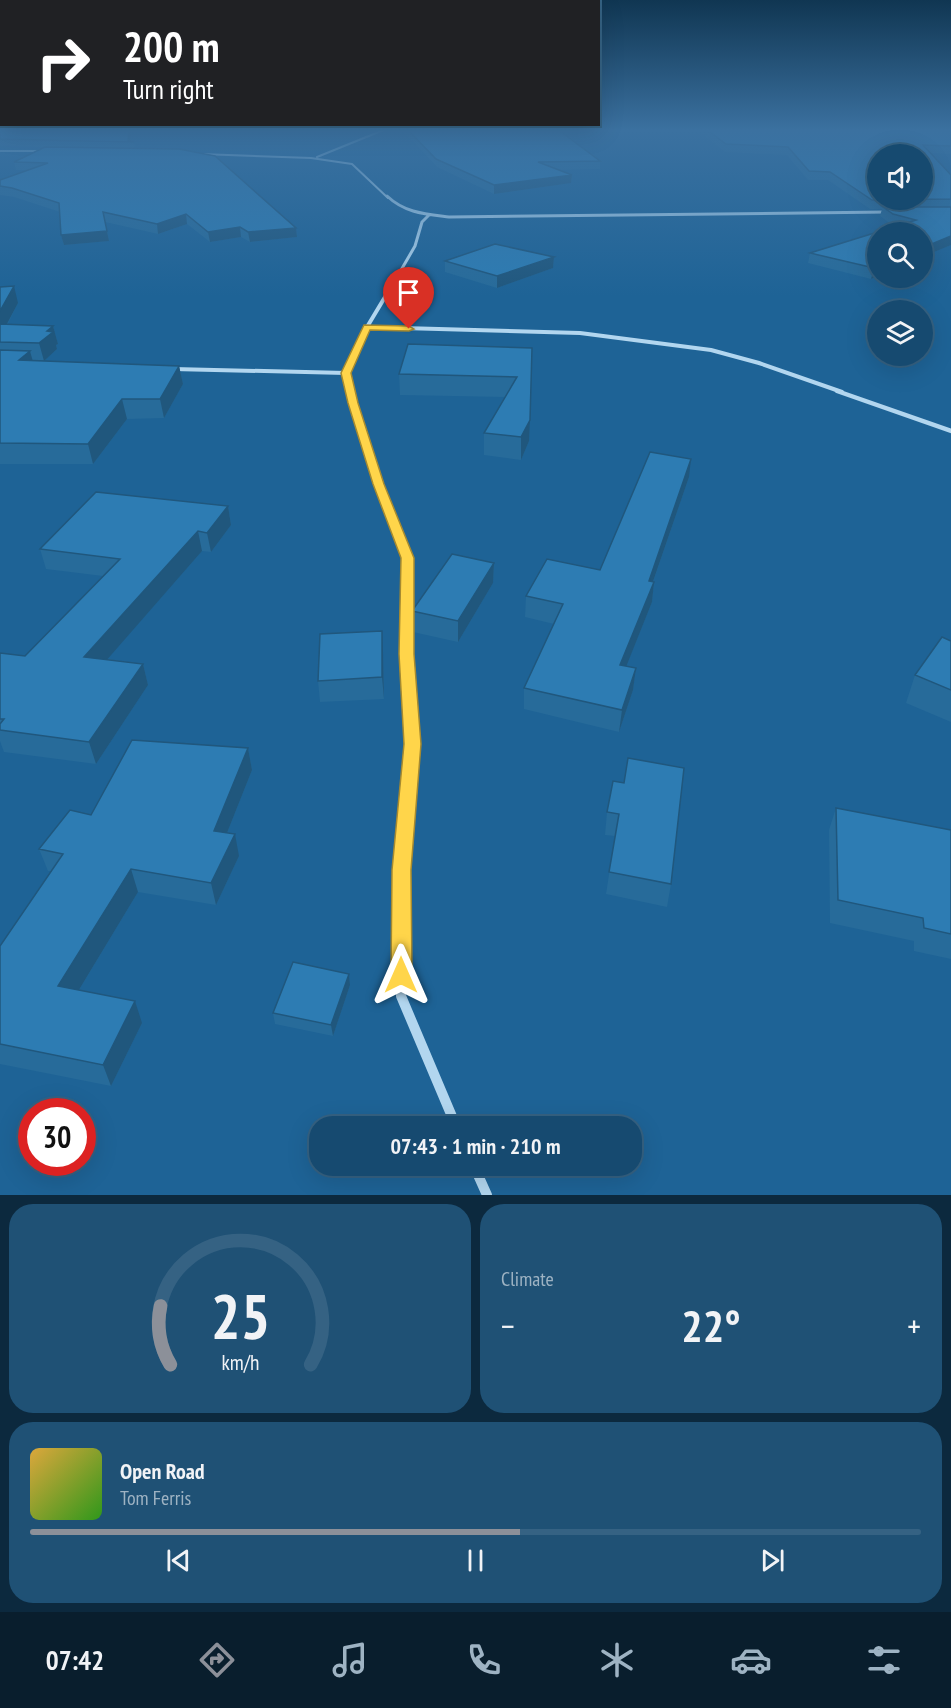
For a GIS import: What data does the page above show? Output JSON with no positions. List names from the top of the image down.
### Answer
{
  "page": {
    "turn": ["200 m", "Turn right"],
    "limit": "30",
    "trip": "07:43 · 1 min · 210 m",
    "tile": "Climate",
    "heat": ["−", "22°", "+"],
    "song": ["Open Road", "Tom Ferris"],
    "tabs": "07:42",
    "gauge": ["25", "km/h"]
  }
}
